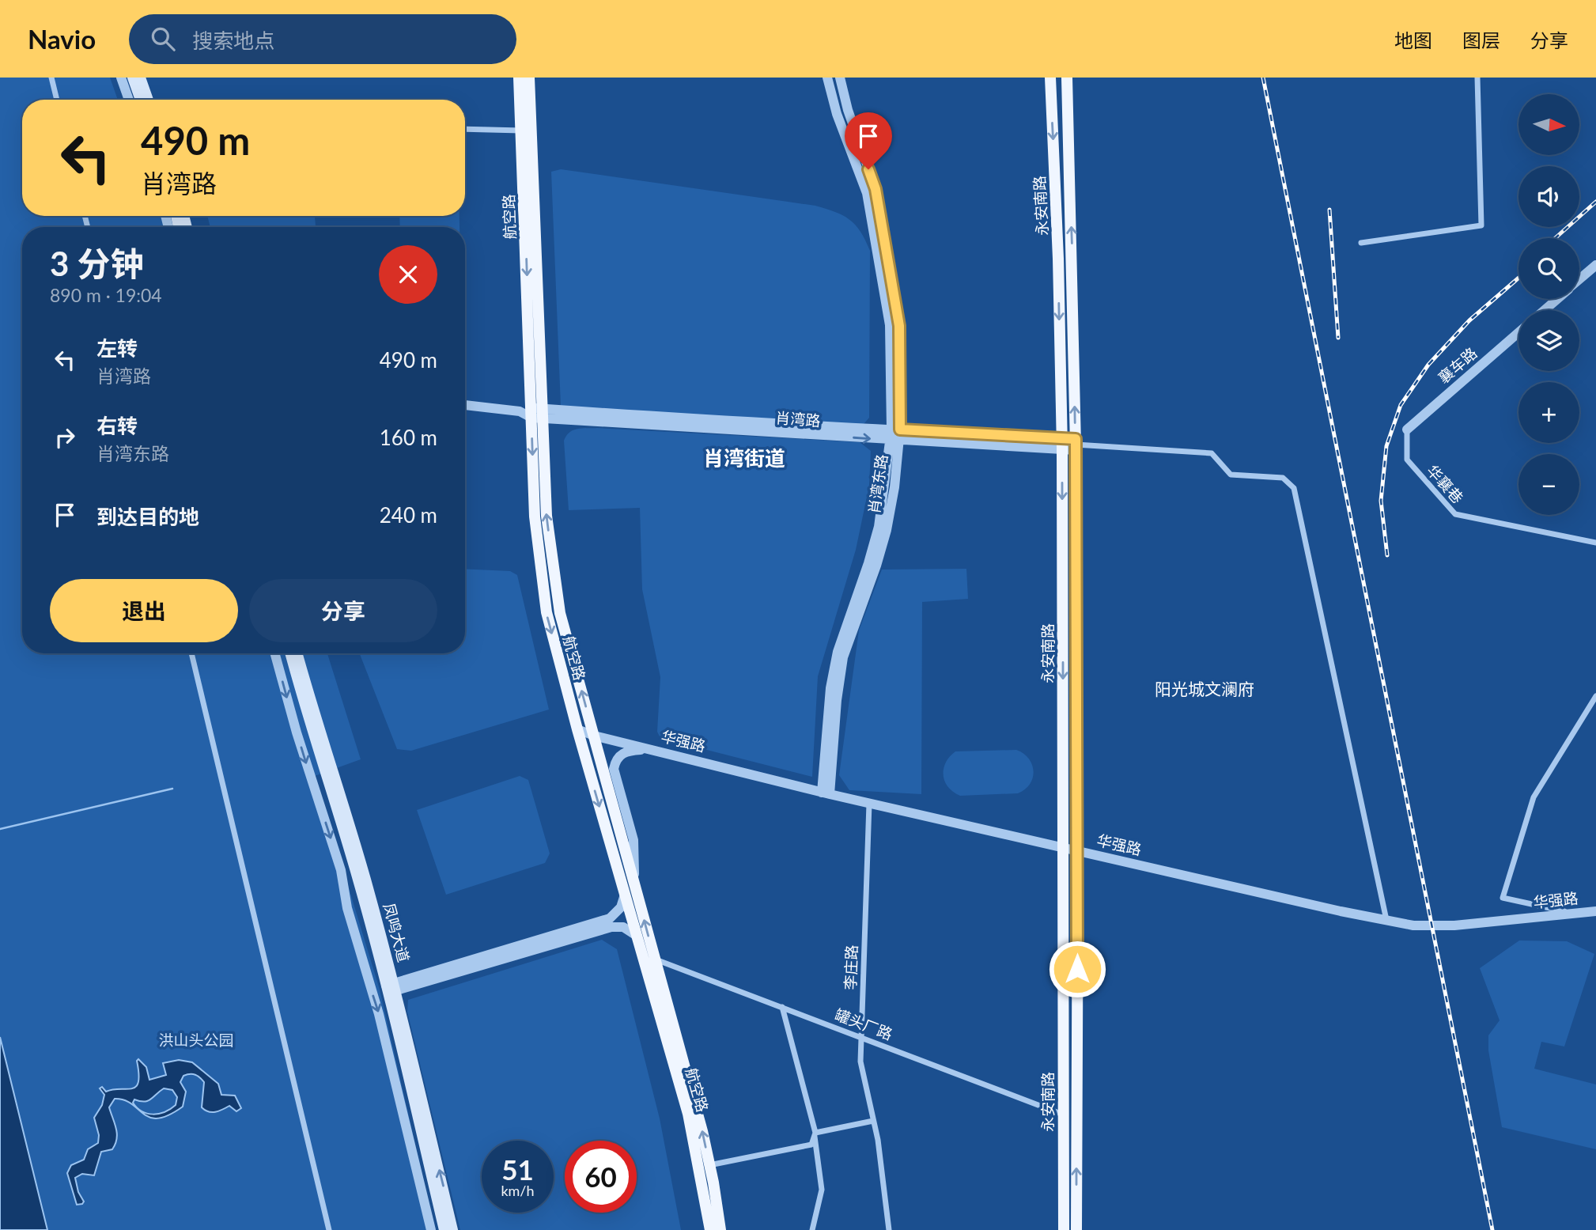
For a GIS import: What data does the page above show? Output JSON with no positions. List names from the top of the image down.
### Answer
{
  "streets": {
    "main road": ["永安南路", "航空路", "凤鸣大道"],
    "street": [
      "襄车路",
      "肖湾路",
      "肖湾东路",
      "华襄巷",
      "华强路",
      "李庄路",
      "罐头厂路"
    ]
  },
  "crossings": [
    ["永安南路", "肖湾路"],
    ["永安南路", "华强路"],
    ["永安南路", "罐头厂路"],
    ["航空路", "肖湾路"],
    ["航空路", "华强路"],
    ["航空路", "罐头厂路"],
    ["襄车路", "华襄巷"],
    ["肖湾路", "肖湾东路"],
    ["肖湾东路", "华强路"],
    ["华强路", "李庄路"],
    ["李庄路", "罐头厂路"]
  ],
  "districts": ["肖湾街道", "阳光城文澜府"],
  "parks": ["洪山头公园"],
  "north": "right",
  "page": {
    "header": "Navio",
    "search": "搜索地点",
    "nav": ["地图", "图层", "分享"],
    "map_buttons": ["+", "−"],
    "turn": ["490 m", "肖湾路"],
    "heading": ["3 分钟", "890 m · 19:04"],
    "list": [
      {
        "name": "左转",
        "note": "肖湾路",
        "value": "490 m"
      },
      {
        "name": "右转",
        "note": "肖湾东路",
        "value": "160 m"
      },
      {
        "name": "到达目的地",
        "value": "240 m"
      }
    ],
    "buttons": ["退出", "分享"],
    "speed": "51 km/h",
    "limit": "60"
  }
}
